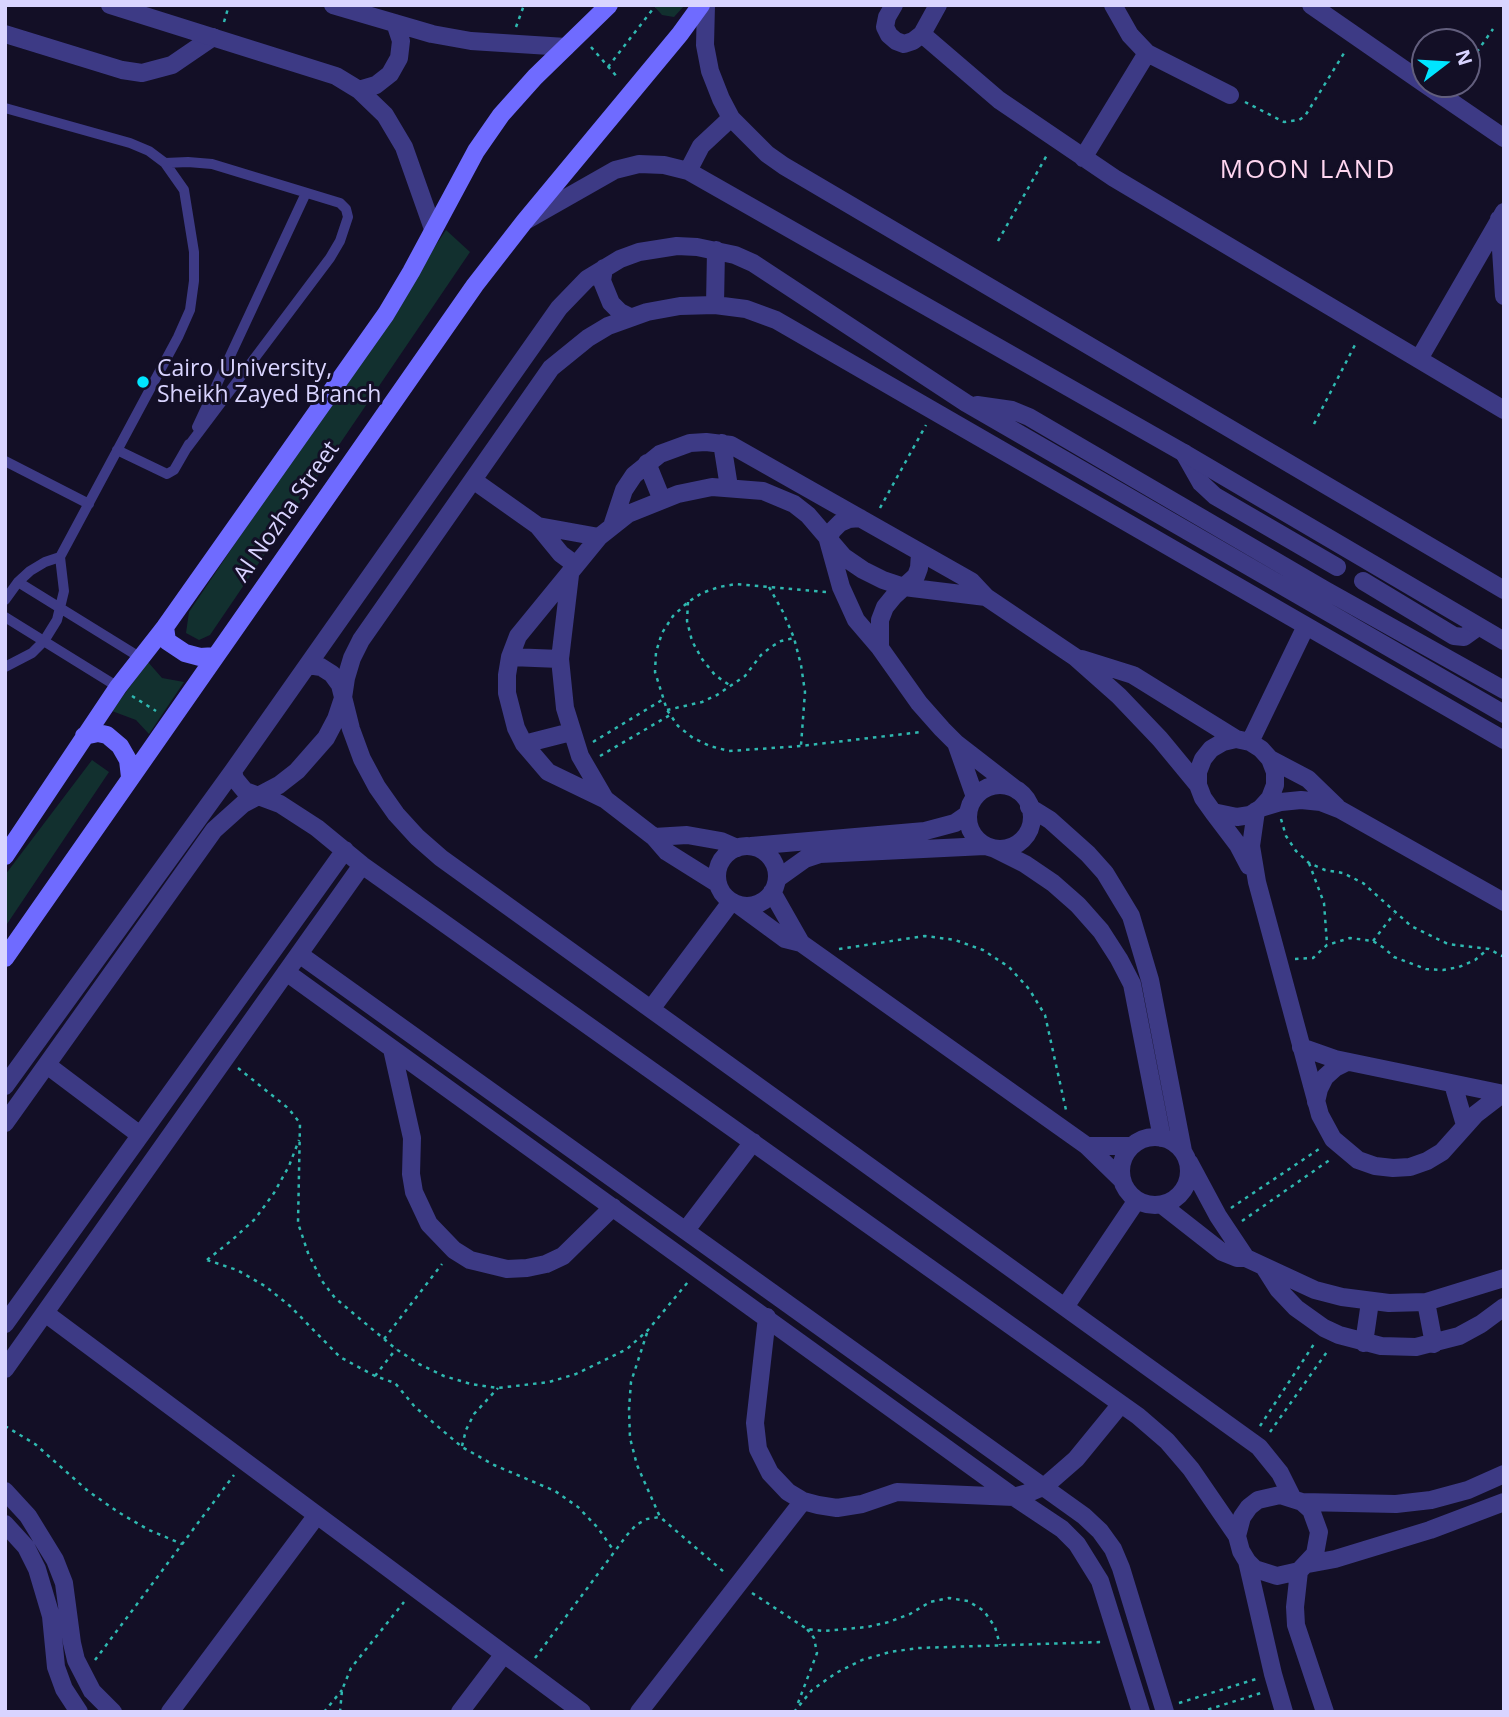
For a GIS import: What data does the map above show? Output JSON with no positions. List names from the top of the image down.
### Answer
{
  "streets": {
    "main road": ["Al Nozha Street"]
  },
  "districts": ["MOON LAND"],
  "places": ["Cairo University, Sheikh Zayed Branch"],
  "north": "right"
}
